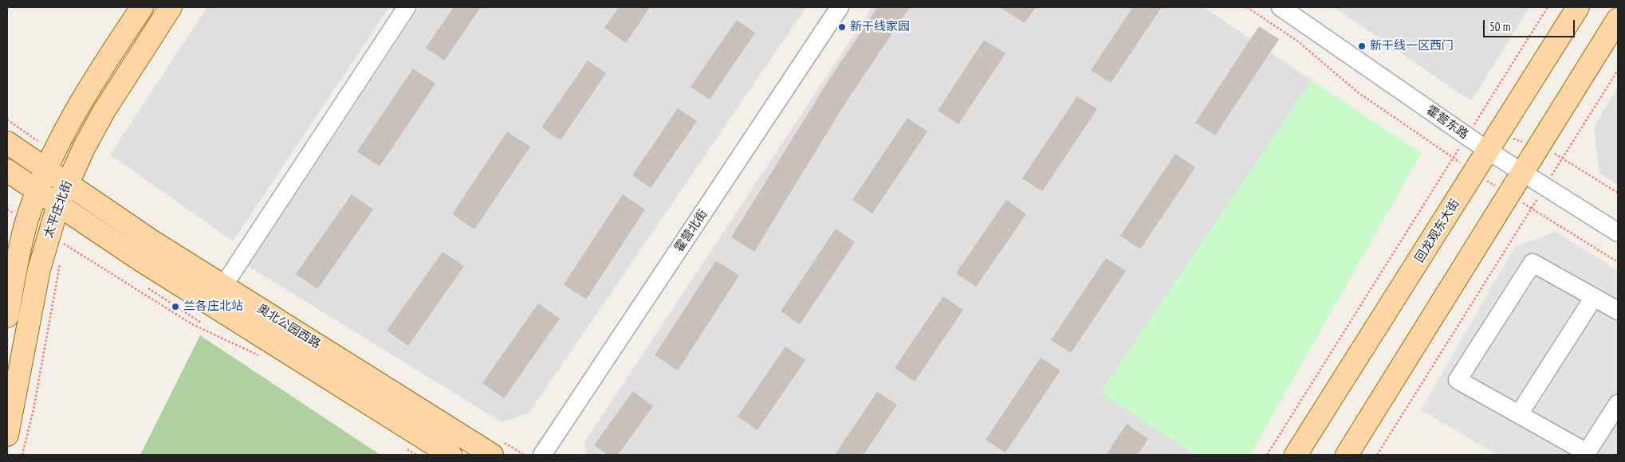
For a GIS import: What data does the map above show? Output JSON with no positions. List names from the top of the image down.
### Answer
{
  "streets": {
    "main road": ["太平庄北街", "回龙观东大街", "奥北公园西路"],
    "street": ["霍营东路", "霍营北街"]
  },
  "crossings": [
    ["霍营东路", "回龙观东大街"],
    ["太平庄北街", "奥北公园西路"]
  ],
  "places": ["新干线家园", "新干线一区西门", "兰各庄北站"],
  "scale_bar": "50 m"
}
